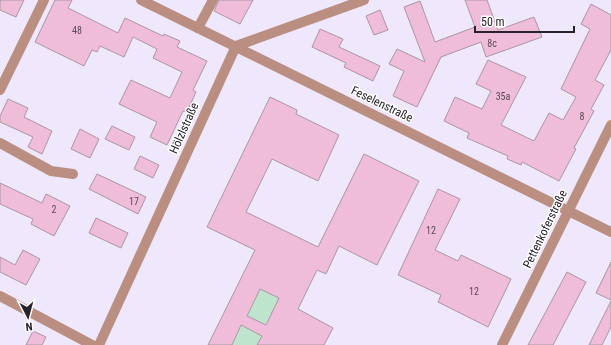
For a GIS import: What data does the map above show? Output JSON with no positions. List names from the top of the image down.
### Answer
{
  "streets": {
    "street": ["Feselenstraße", "Hölzlstraße", "Pettenkoferstraße"]
  },
  "crossings": [
    ["Feselenstraße", "Hölzlstraße"],
    ["Feselenstraße", "Pettenkoferstraße"]
  ],
  "house_numbers": [
    "48",
    "8c",
    "35a",
    "8",
    "17",
    "2",
    "12",
    "12"
  ],
  "scale_bar": "50 m",
  "north": "bottom"
}
